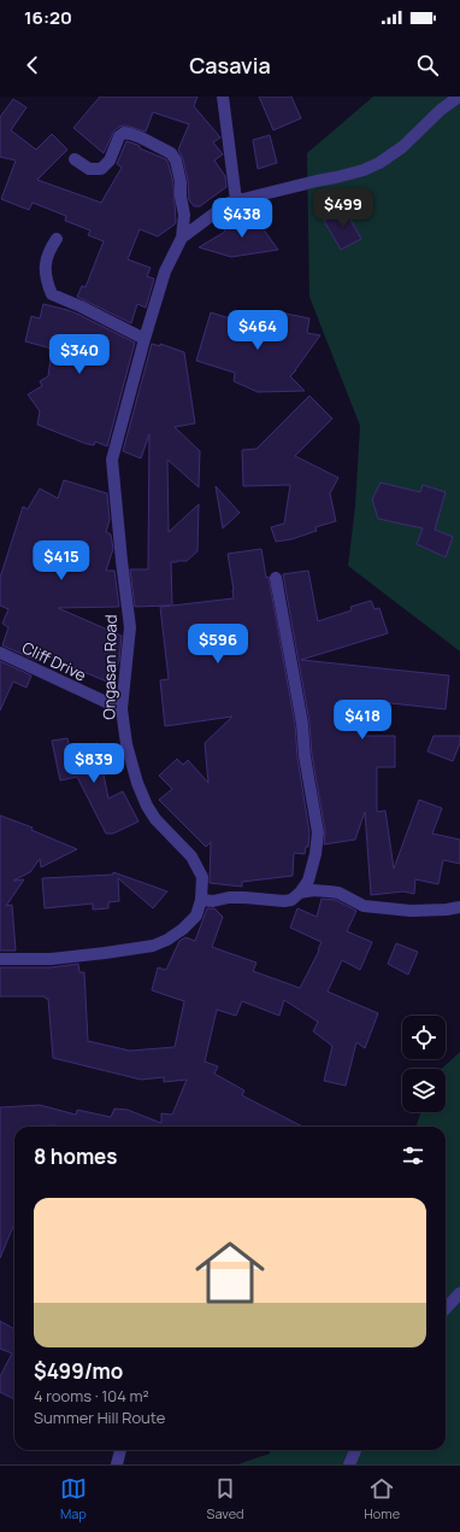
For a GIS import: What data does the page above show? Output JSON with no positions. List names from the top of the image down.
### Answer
{
  "streets": {
    "street": ["Cliff Drive", "Ongasan Road"]
  },
  "crossings": [
    ["Cliff Drive", "Ongasan Road"]
  ],
  "page": {
    "status": "16:20",
    "header": "Casavia",
    "price": [
      "$499",
      "$438",
      "$464",
      "$340",
      "$415",
      "$596",
      "$418",
      "$839"
    ],
    "heading": "8 homes",
    "list": [
      {
        "name": "$499/mo",
        "note": "4 rooms · 104 m² · Summer Hill Route"
      }
    ],
    "tabs": ["Map", "Saved", "Home"]
  }
}
